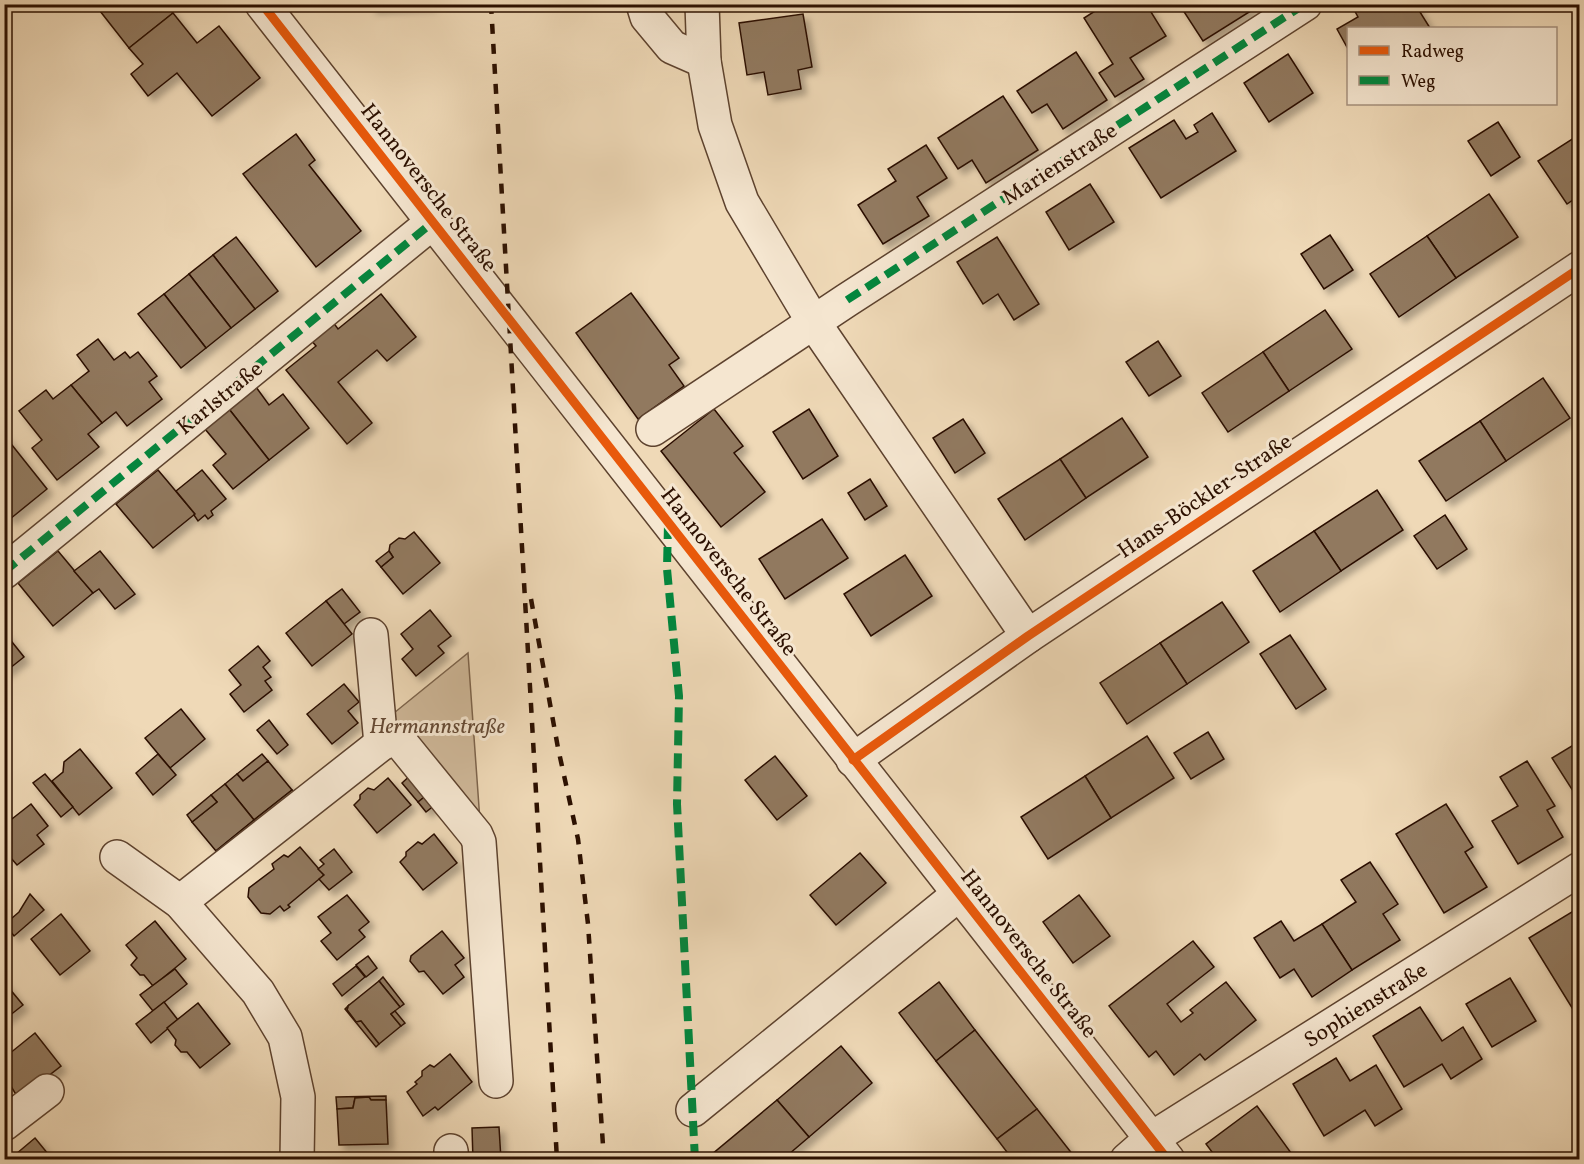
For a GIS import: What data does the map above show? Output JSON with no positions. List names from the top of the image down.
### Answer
{
  "streets": {
    "street": [
      "Marienstraße",
      "Hannoversche Straße",
      "Karlstraße",
      "Hans-Böckler-Straße",
      "Sophienstraße"
    ]
  },
  "crossings": [
    ["Hannoversche Straße", "Karlstraße"],
    ["Hannoversche Straße", "Hans-Böckler-Straße"],
    ["Hannoversche Straße", "Sophienstraße"]
  ],
  "parks": ["Hermannstraße"],
  "legend": ["Radweg", "Weg"]
}
